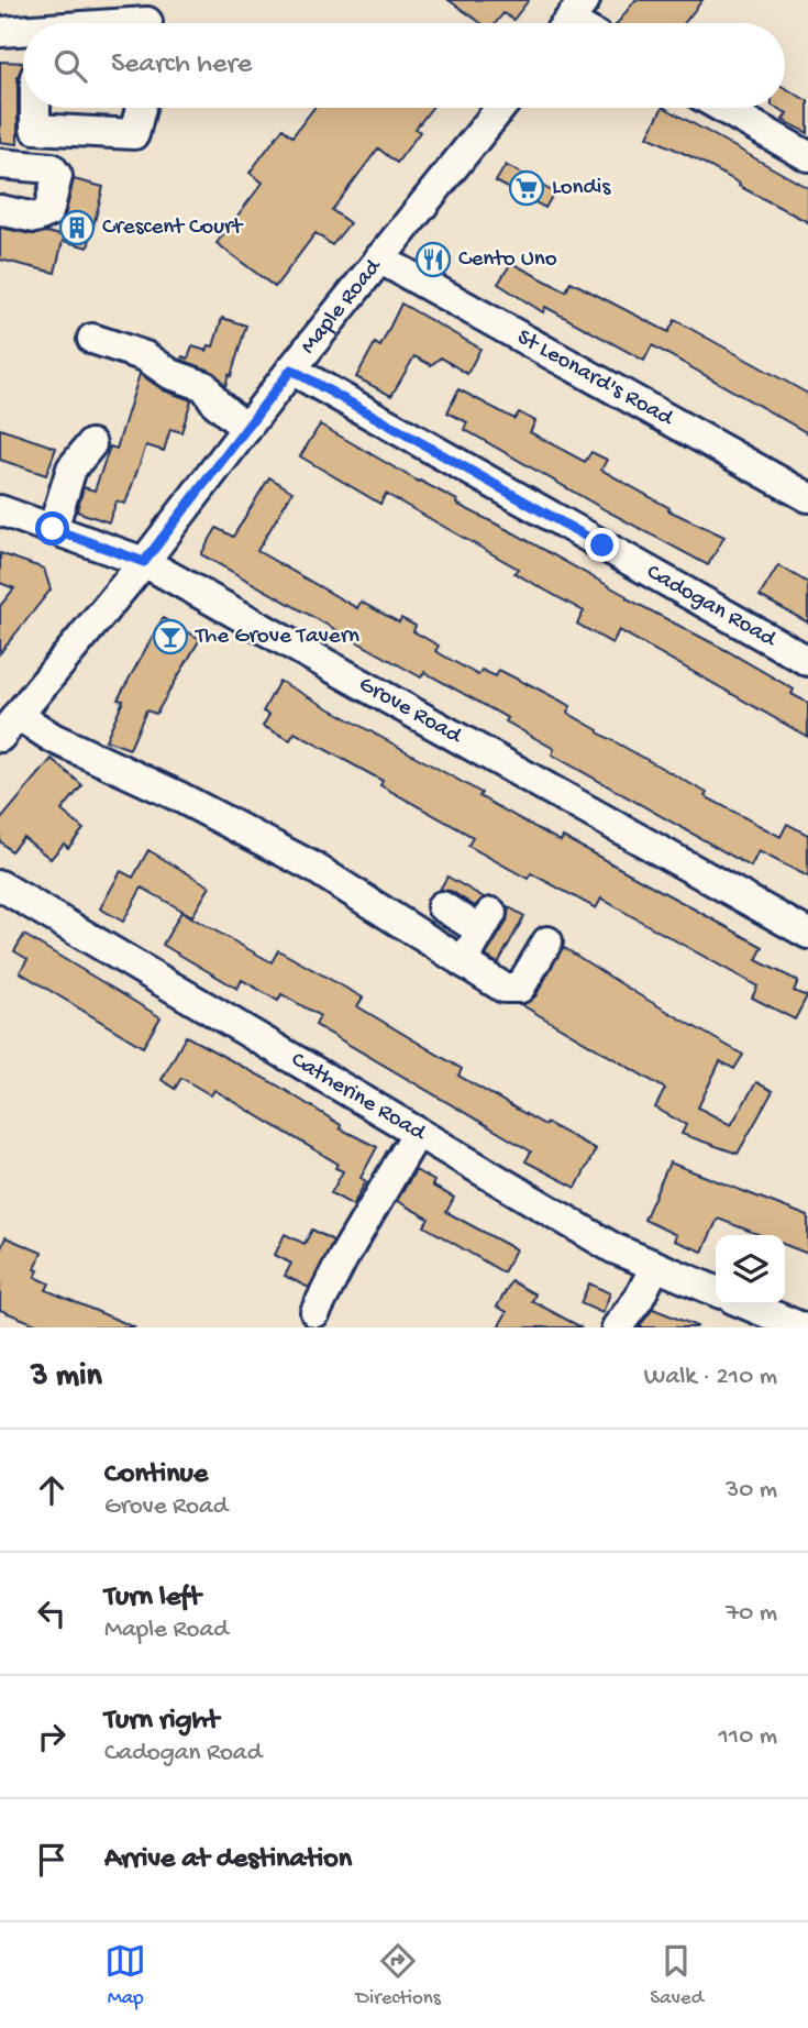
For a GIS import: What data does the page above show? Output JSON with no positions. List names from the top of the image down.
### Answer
{
  "streets": {
    "street": [
      "Maple Road",
      "St Leonard's Road",
      "Cadogan Road",
      "Grove Road",
      "Catherine Road"
    ]
  },
  "crossings": [
    ["Maple Road", "St Leonard's Road"],
    ["Maple Road", "Cadogan Road"],
    ["Maple Road", "Grove Road"]
  ],
  "places": {
    "supermarket": ["Londis"],
    "building": ["Crescent Court"],
    "restaurant": ["Cento Uno"],
    "bar": ["The Grove Tavern"]
  },
  "page": {
    "search": "Search here",
    "heading": ["3 min", "Walk · 210 m"],
    "list": [
      ["Continue", "Grove Road", "30 m"],
      ["Turn left", "Maple Road", "70 m"],
      ["Turn right", "Cadogan Road", "110 m"],
      "Arrive at destination"
    ],
    "nav": ["Map", "Directions", "Saved"]
  }
}
